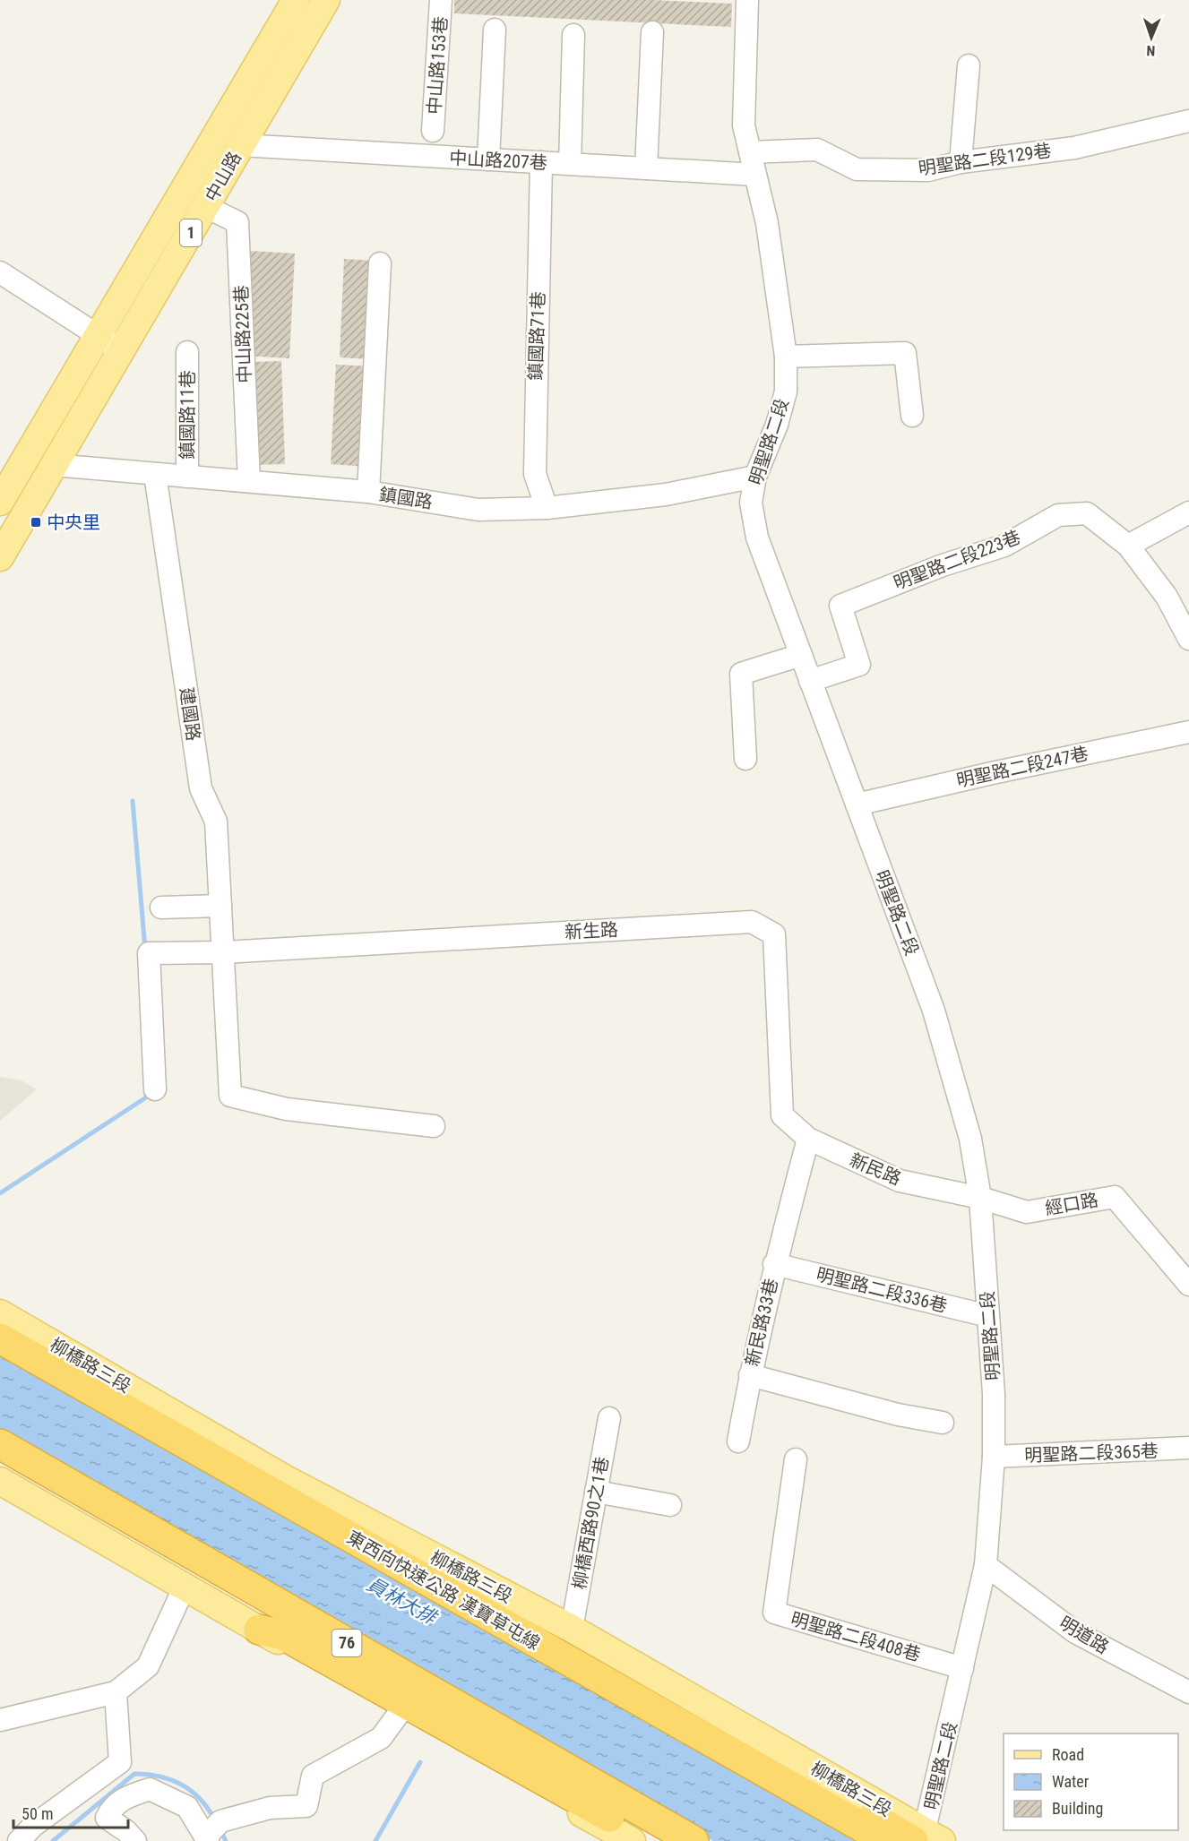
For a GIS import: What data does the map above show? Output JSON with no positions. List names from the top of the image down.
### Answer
{
  "streets": {
    "highway": ["東西向快速公路 漢寶草屯線", "76"],
    "main road": ["中山路", "1", "柳橋路三段"],
    "street": [
      "中山路153巷",
      "明聖路二段129巷",
      "中山路207巷",
      "中山路225巷",
      "鎮國路71巷",
      "鎮國路11巷",
      "明聖路二段",
      "鎮國路",
      "明聖路二段223巷",
      "建國路",
      "明聖路二段247巷",
      "新生路",
      "新民路",
      "經口路",
      "明聖路二段336巷",
      "新民路33巷",
      "明聖路二段365巷",
      "柳橋西路90之1巷",
      "明道路",
      "明聖路二段408巷"
    ]
  },
  "crossings": [
    ["明聖路二段129巷", "明聖路二段"],
    ["中山路207巷", "中山路"],
    ["中山路207巷", "鎮國路71巷"],
    ["中山路207巷", "明聖路二段"],
    ["中山路", "1"],
    ["中山路", "中山路225巷"],
    ["中山路", "鎮國路"],
    ["1", "鎮國路"],
    ["中山路225巷", "鎮國路"],
    ["鎮國路71巷", "鎮國路"],
    ["鎮國路11巷", "鎮國路"],
    ["明聖路二段", "鎮國路"],
    ["明聖路二段", "明聖路二段223巷"],
    ["明聖路二段", "明聖路二段247巷"],
    ["明聖路二段", "新民路"],
    ["明聖路二段", "經口路"],
    ["明聖路二段", "明聖路二段336巷"],
    ["明聖路二段", "柳橋路三段"],
    ["明聖路二段", "明聖路二段365巷"],
    ["明聖路二段", "明道路"],
    ["明聖路二段", "明聖路二段408巷"],
    ["鎮國路", "建國路"],
    ["建國路", "新生路"],
    ["新生路", "新民路"],
    ["新民路", "經口路"],
    ["新民路", "新民路33巷"],
    ["明聖路二段336巷", "新民路33巷"],
    ["柳橋路三段", "柳橋西路90之1巷"]
  ],
  "water": ["員林大排"],
  "places": {
    "transit": ["中央里"]
  },
  "legend": ["Road", "Water", "Building"],
  "scale_bar": "50 m",
  "north": "bottom"
}
